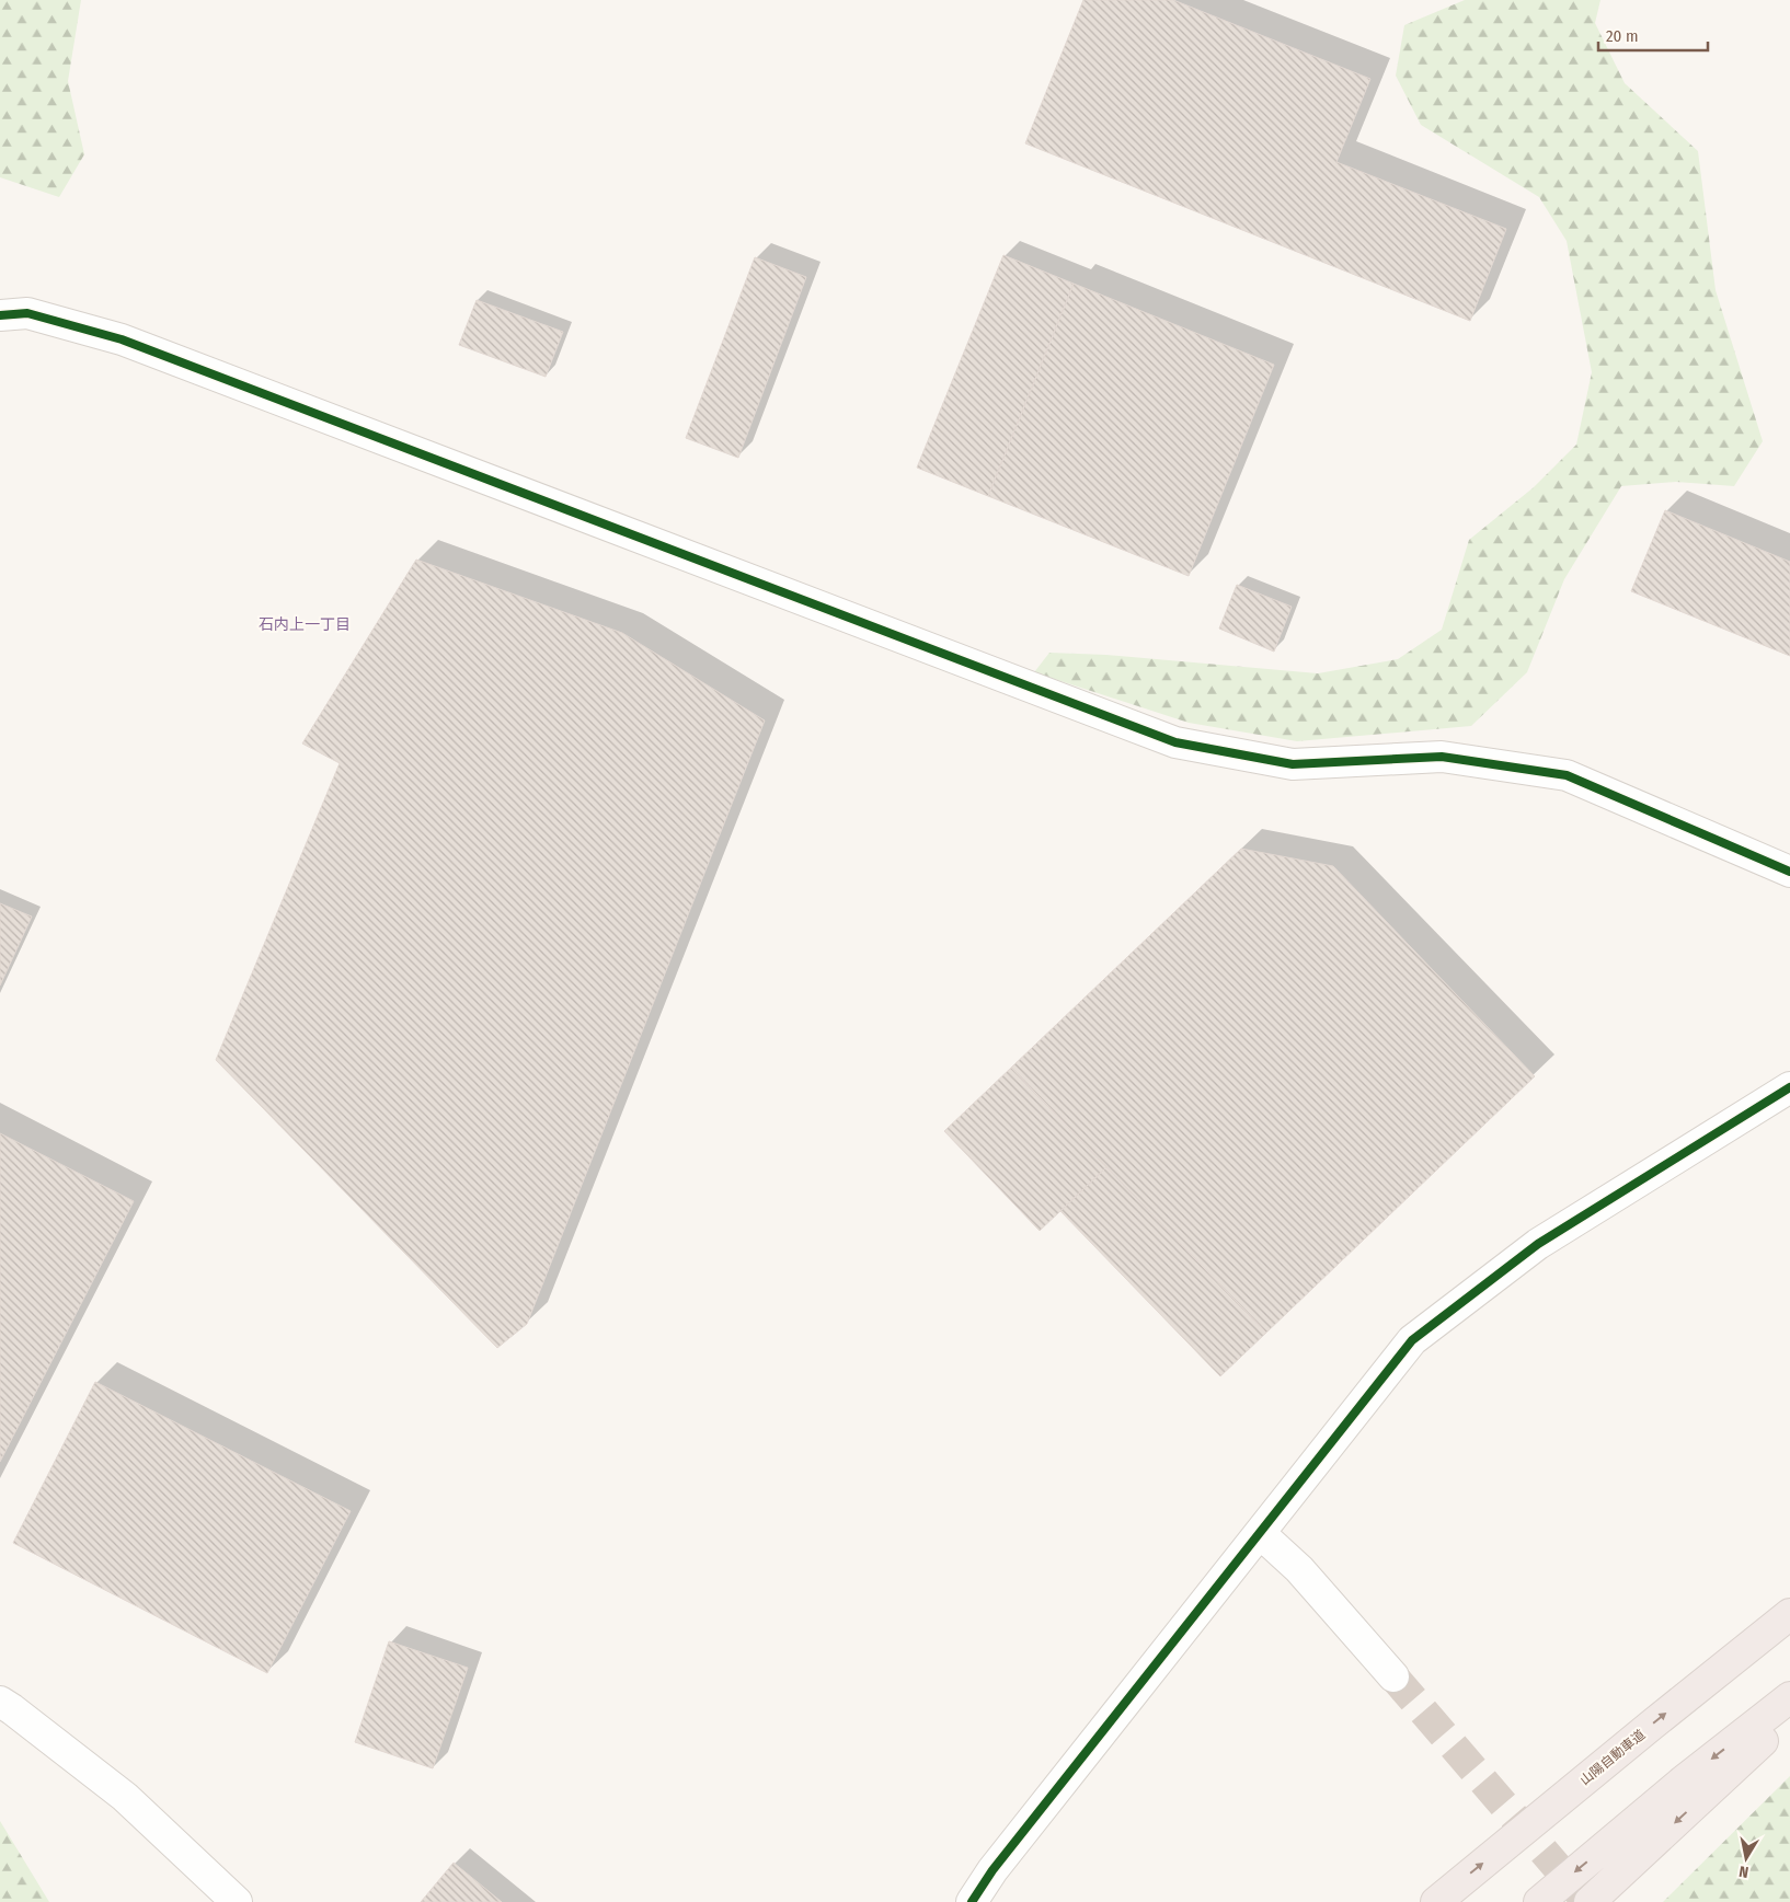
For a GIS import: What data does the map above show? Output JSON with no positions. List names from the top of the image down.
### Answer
{
  "streets": {
    "highway": ["山陽自動車道"]
  },
  "districts": ["石内上一丁目"],
  "scale_bar": "20 m",
  "north": "bottom"
}
